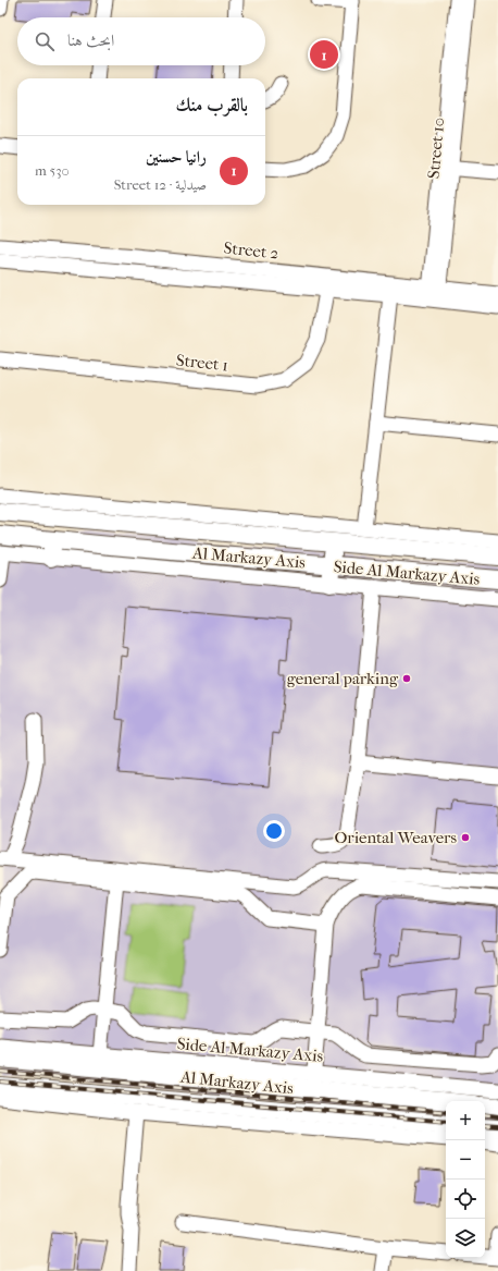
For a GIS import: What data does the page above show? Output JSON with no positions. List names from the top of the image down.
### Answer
{
  "streets": {
    "main road": ["Al Markazy Axis"],
    "street": [
      "Street 10",
      "Street 2",
      "Street 1",
      "Side Al Markazy Axis"
    ]
  },
  "crossings": [
    ["Street 10", "Street 2"],
    ["Street 2", "Street 1"],
    ["Al Markazy Axis", "Side Al Markazy Axis"]
  ],
  "places": ["general parking", "Oriental Weavers"],
  "page": {
    "search": "ابحث هنا",
    "pins": "1",
    "heading": "بالقرب منك",
    "list": [
      {
        "mark": "1",
        "name": "رانيا حسنين",
        "note": "صيدلية · Street 12",
        "value": "530 m"
      }
    ],
    "map_buttons": ["+", "−"]
  }
}
